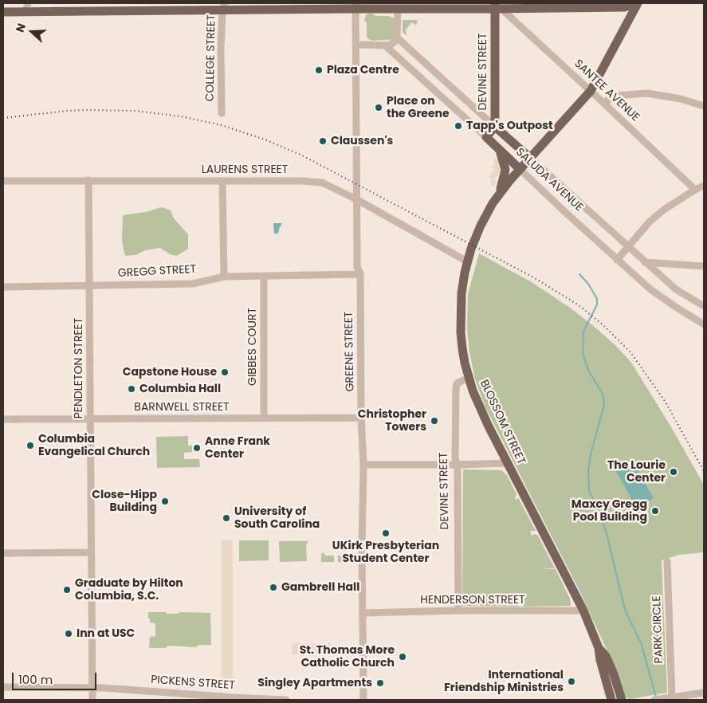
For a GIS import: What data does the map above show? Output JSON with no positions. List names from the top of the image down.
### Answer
{
  "streets": {
    "main road": ["DEVINE STREET", "SALUDA AVENUE", "BLOSSOM STREET"],
    "street": [
      "COLLEGE STREET",
      "SANTEE AVENUE",
      "LAURENS STREET",
      "GREGG STREET",
      "GIBBES COURT",
      "GREENE STREET",
      "PENDLETON STREET",
      "BARNWELL STREET",
      "HENDERSON STREET",
      "PARK CIRCLE",
      "PICKENS STREET"
    ]
  },
  "crossings": [
    ["DEVINE STREET", "SANTEE AVENUE"],
    ["DEVINE STREET", "SALUDA AVENUE"],
    ["DEVINE STREET", "BLOSSOM STREET"],
    ["DEVINE STREET", "HENDERSON STREET"],
    ["SANTEE AVENUE", "BLOSSOM STREET"],
    ["LAURENS STREET", "GREENE STREET"],
    ["LAURENS STREET", "PENDLETON STREET"],
    ["LAURENS STREET", "BLOSSOM STREET"],
    ["SALUDA AVENUE", "BLOSSOM STREET"],
    ["GREGG STREET", "GIBBES COURT"],
    ["GREGG STREET", "GREENE STREET"],
    ["GREGG STREET", "PENDLETON STREET"],
    ["GIBBES COURT", "BARNWELL STREET"],
    ["GREENE STREET", "BARNWELL STREET"],
    ["GREENE STREET", "HENDERSON STREET"],
    ["PENDLETON STREET", "BARNWELL STREET"],
    ["PENDLETON STREET", "PICKENS STREET"],
    ["BLOSSOM STREET", "HENDERSON STREET"]
  ],
  "places": [
    "Plaza Centre",
    "Place on the Greene",
    "Tapp's Outpost",
    "Claussen's",
    "Capstone House",
    "Columbia Hall",
    "Christopher Towers",
    "Columbia Evangelical Church",
    "Anne Frank Center",
    "The Lourie Center",
    "Close-Hipp Building",
    "Maxcy Gregg Pool Building",
    "University of South Carolina",
    "UKirk Presbyterian Student Center",
    "Gambrell Hall",
    "Graduate by Hilton Columbia, S.C.",
    "Inn at USC",
    "St. Thomas More Catholic Church",
    "International Friendship Ministries",
    "Singley Apartments"
  ],
  "scale_bar": "100 m",
  "north": "left"
}
